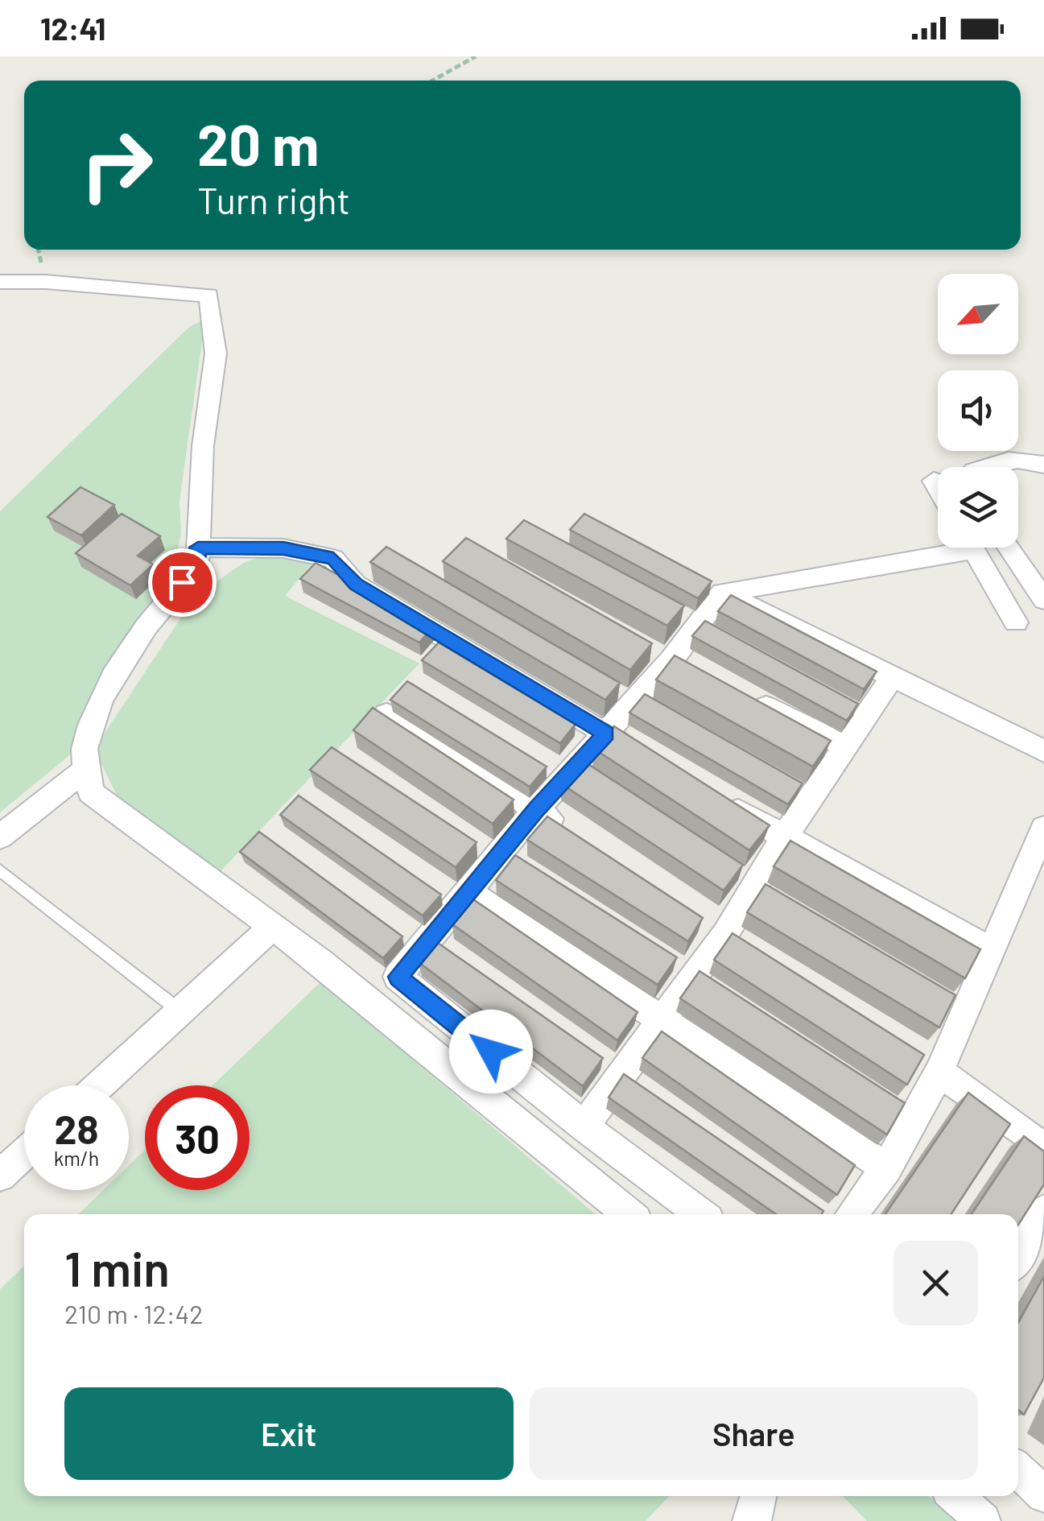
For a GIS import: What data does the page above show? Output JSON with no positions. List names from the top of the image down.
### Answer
{
  "north": "bottom left",
  "page": {
    "status": "12:41",
    "turn": ["20 m", "Turn right"],
    "speed": "28 km/h",
    "limit": "30",
    "heading": ["1 min", "210 m · 12:42"],
    "buttons": ["Exit", "Share"]
  }
}
